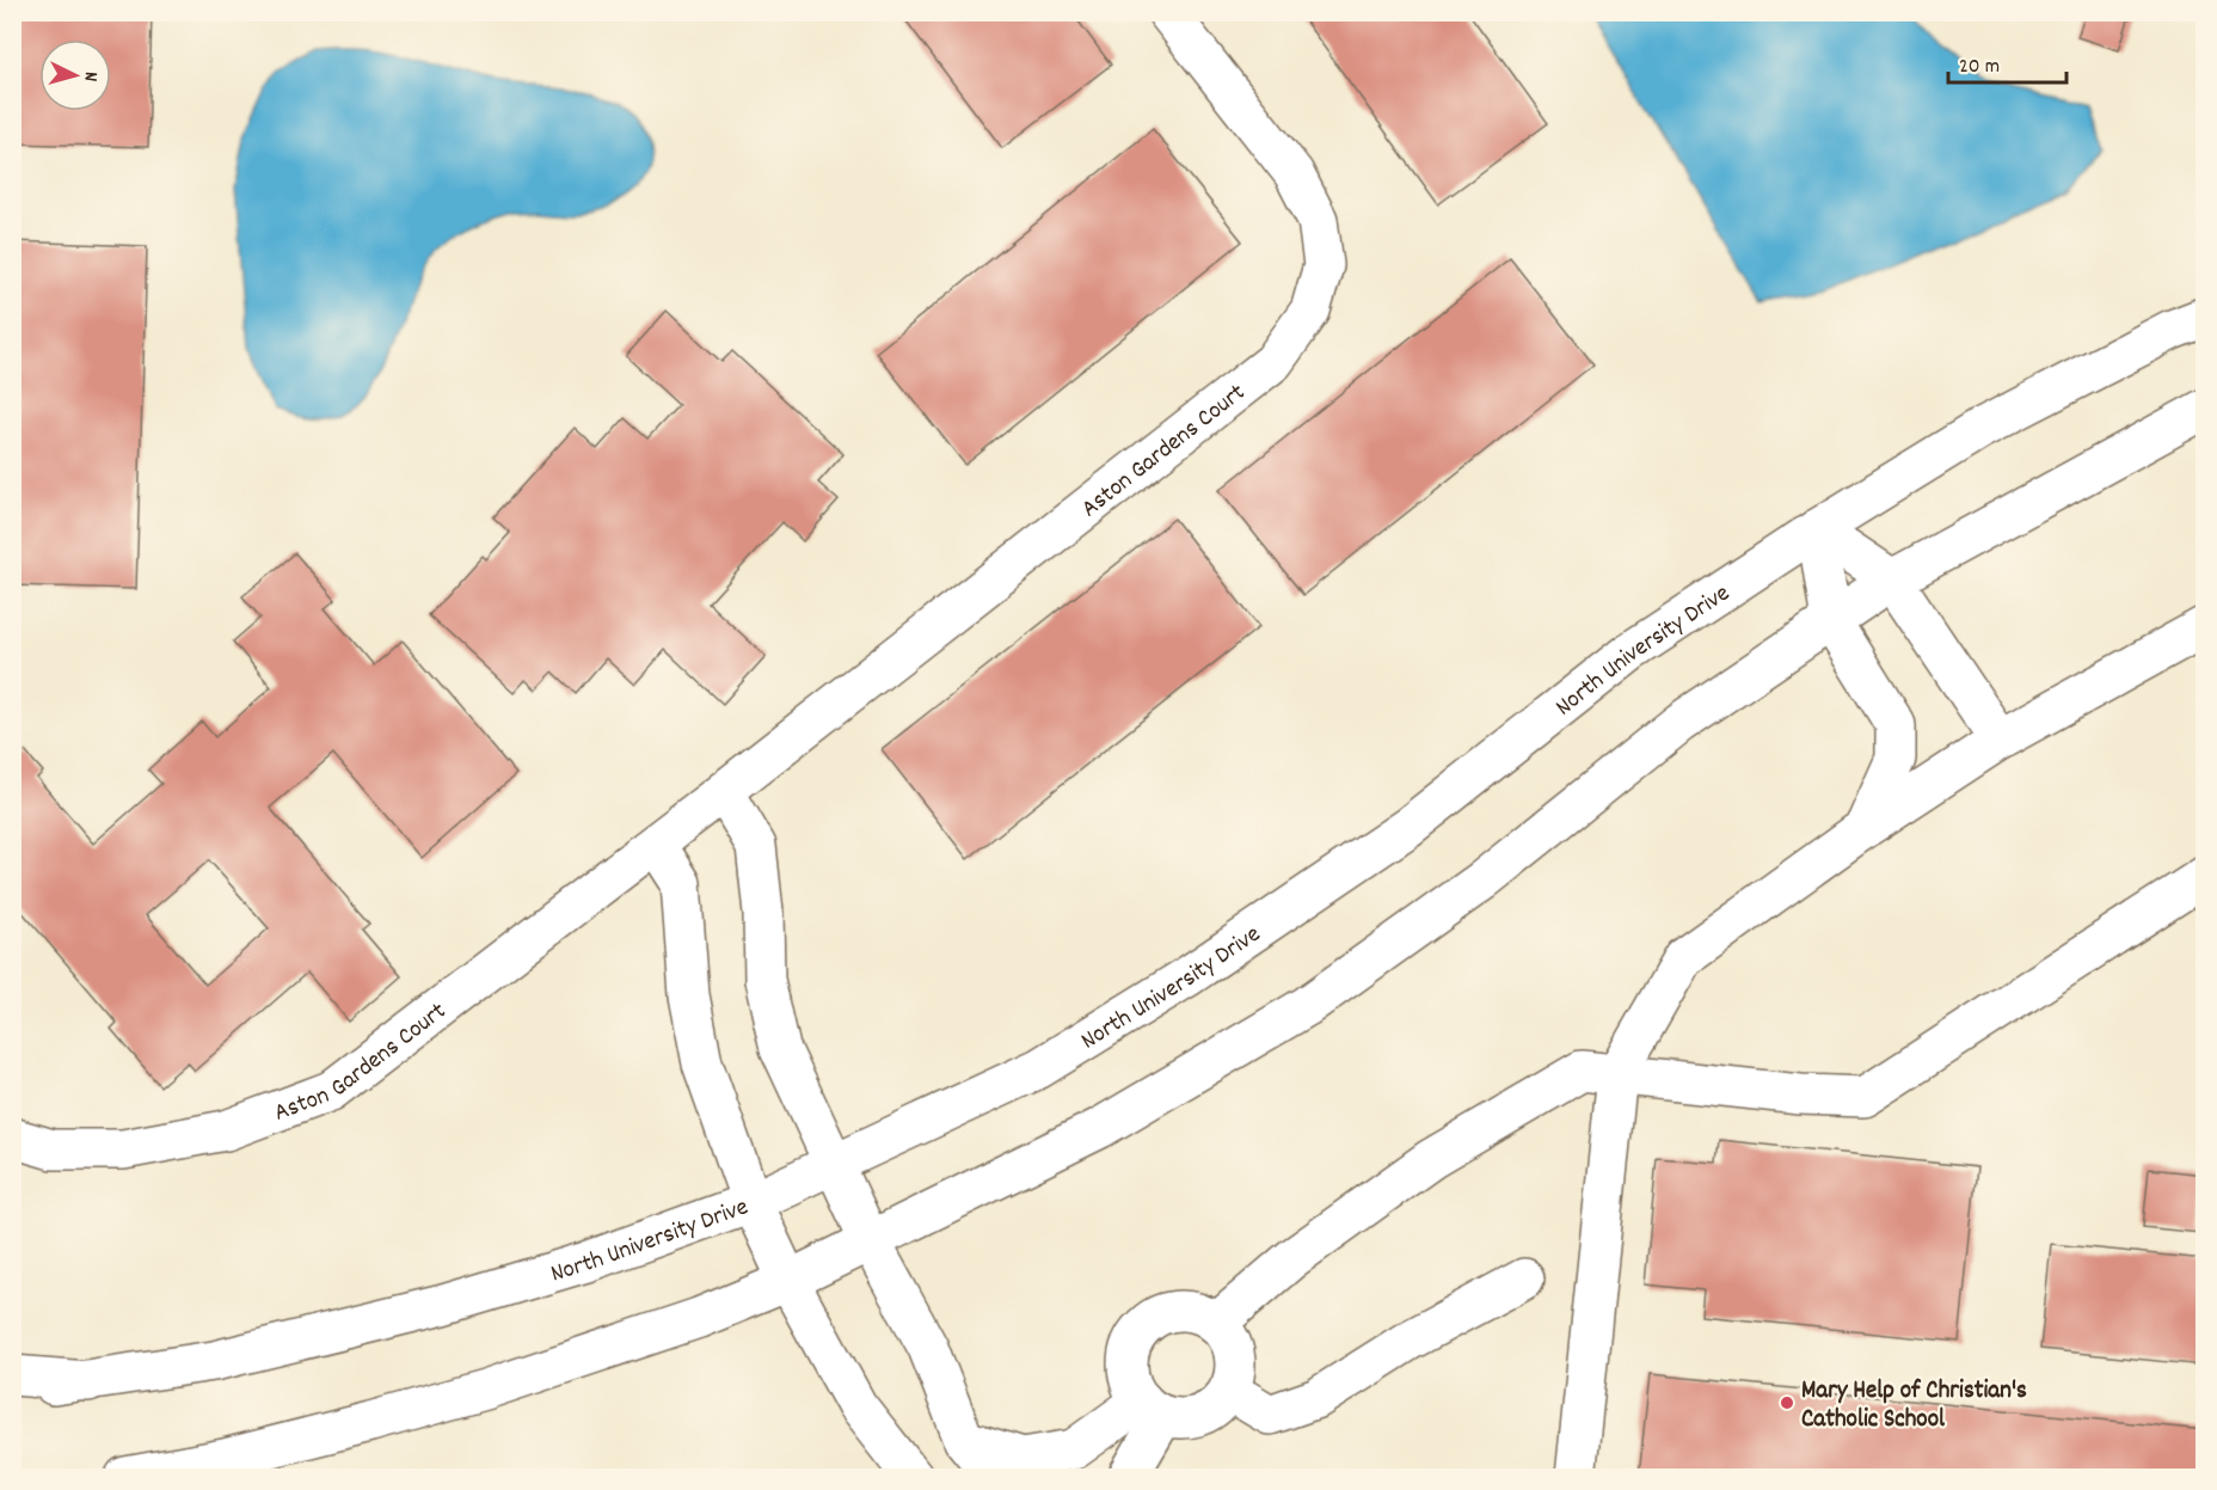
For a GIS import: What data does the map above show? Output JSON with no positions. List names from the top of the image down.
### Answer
{
  "streets": {
    "main road": ["Aston Gardens Court", "North University Drive"]
  },
  "places": ["Mary Help of Christian's Catholic School"],
  "scale_bar": "20 m",
  "north": "right"
}
